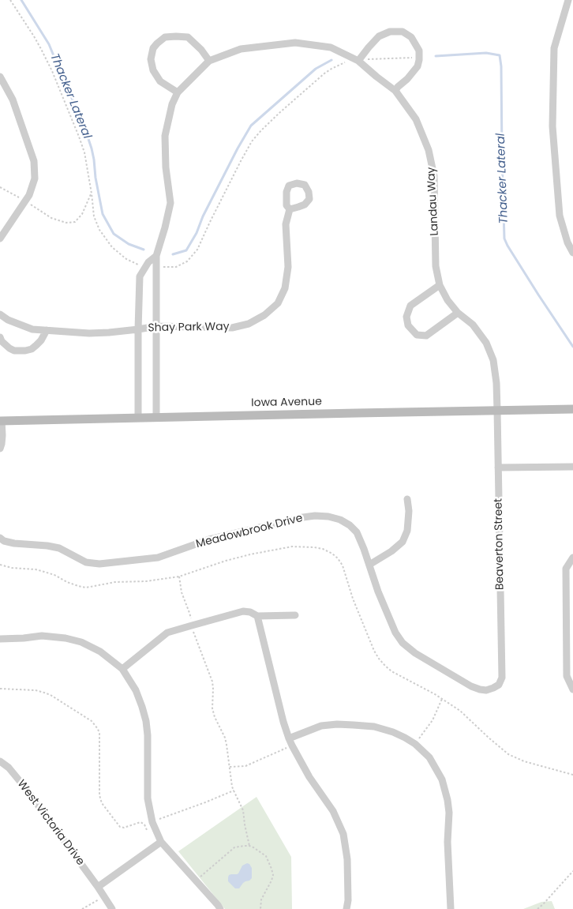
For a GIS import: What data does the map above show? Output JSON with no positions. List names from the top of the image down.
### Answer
{
  "streets": {
    "street": [
      "Landau Way",
      "Shay Park Way",
      "Iowa Avenue",
      "Meadowbrook Drive",
      "Beaverton Street",
      "West Victoria Drive"
    ]
  },
  "crossings": [
    ["Landau Way", "Iowa Avenue"],
    ["Landau Way", "Beaverton Street"],
    ["Iowa Avenue", "Beaverton Street"],
    ["Meadowbrook Drive", "Beaverton Street"]
  ],
  "water": ["Thacker Lateral"]
}
